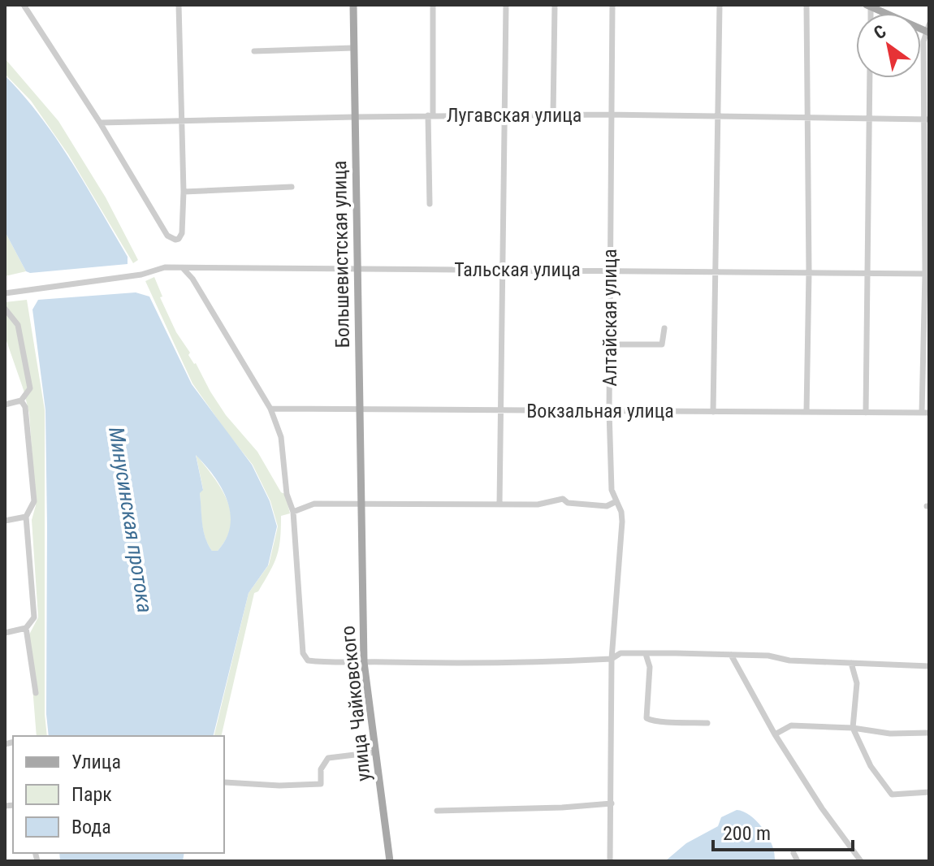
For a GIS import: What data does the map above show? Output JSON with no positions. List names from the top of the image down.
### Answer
{
  "streets": {
    "main road": ["Большевистская улица", "улица Чайковского"],
    "street": [
      "Лугавская улица",
      "Тальская улица",
      "Алтайская улица",
      "Вокзальная улица"
    ]
  },
  "crossings": [
    ["Лугавская улица", "Большевистская улица"],
    ["Лугавская улица", "Алтайская улица"],
    ["Большевистская улица", "Тальская улица"],
    ["Большевистская улица", "Вокзальная улица"],
    ["Большевистская улица", "улица Чайковского"],
    ["Тальская улица", "Алтайская улица"],
    ["Алтайская улица", "Вокзальная улица"]
  ],
  "water": ["Минусинская протока"],
  "legend": ["Улица", "Парк", "Вода"],
  "scale_bar": "200 m",
  "north": "top left"
}
